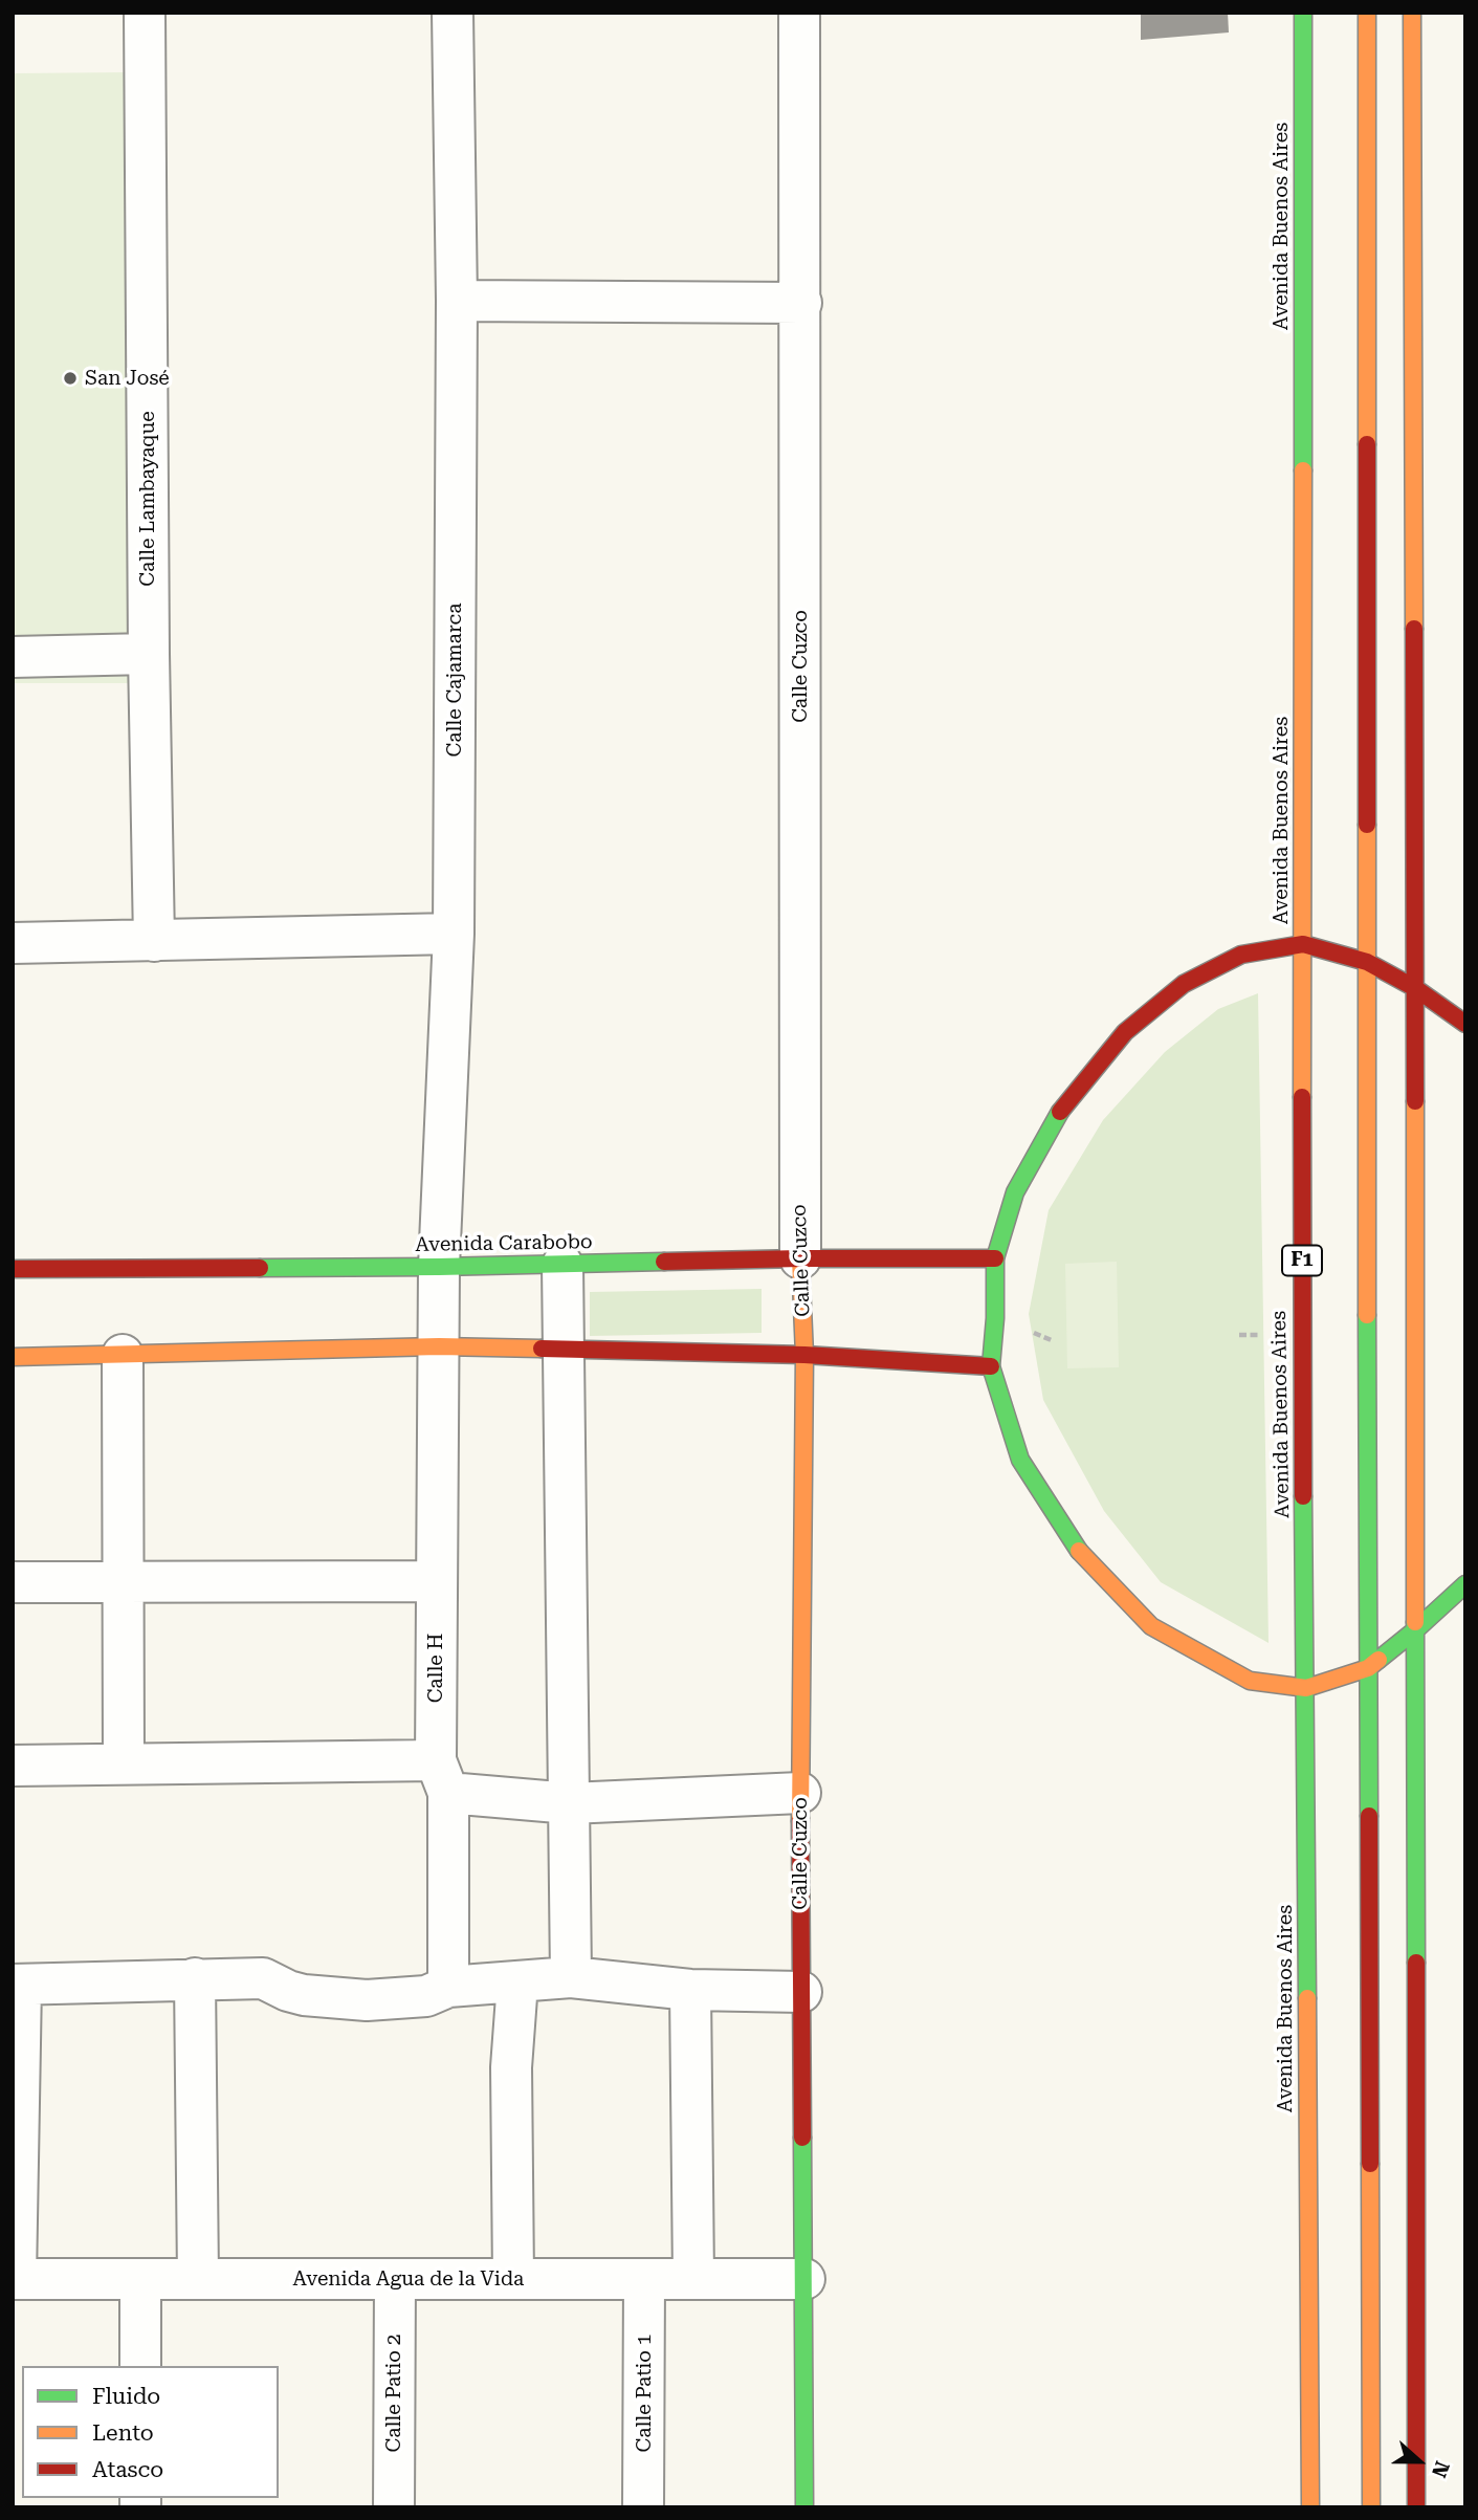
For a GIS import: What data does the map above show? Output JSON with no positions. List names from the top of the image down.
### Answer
{
  "streets": {
    "main road": [
      "Avenida Buenos Aires",
      "Calle Cuzco",
      "Avenida Carabobo",
      "F1"
    ],
    "street": [
      "Calle Lambayaque",
      "Calle Cajamarca",
      "Calle H",
      "Avenida Agua de la Vida",
      "Calle Patio 2",
      "Calle Patio 1"
    ]
  },
  "crossings": [
    ["Calle Cuzco", "Avenida Carabobo"],
    ["Calle Cuzco", "Avenida Agua de la Vida"],
    ["Calle Cajamarca", "Avenida Carabobo"],
    ["Calle Cajamarca", "Calle H"],
    ["Avenida Agua de la Vida", "Calle Patio 2"],
    ["Avenida Agua de la Vida", "Calle Patio 1"]
  ],
  "places": ["San José"],
  "legend": ["Fluido", "Lento", "Atasco"],
  "north": "right"
}
